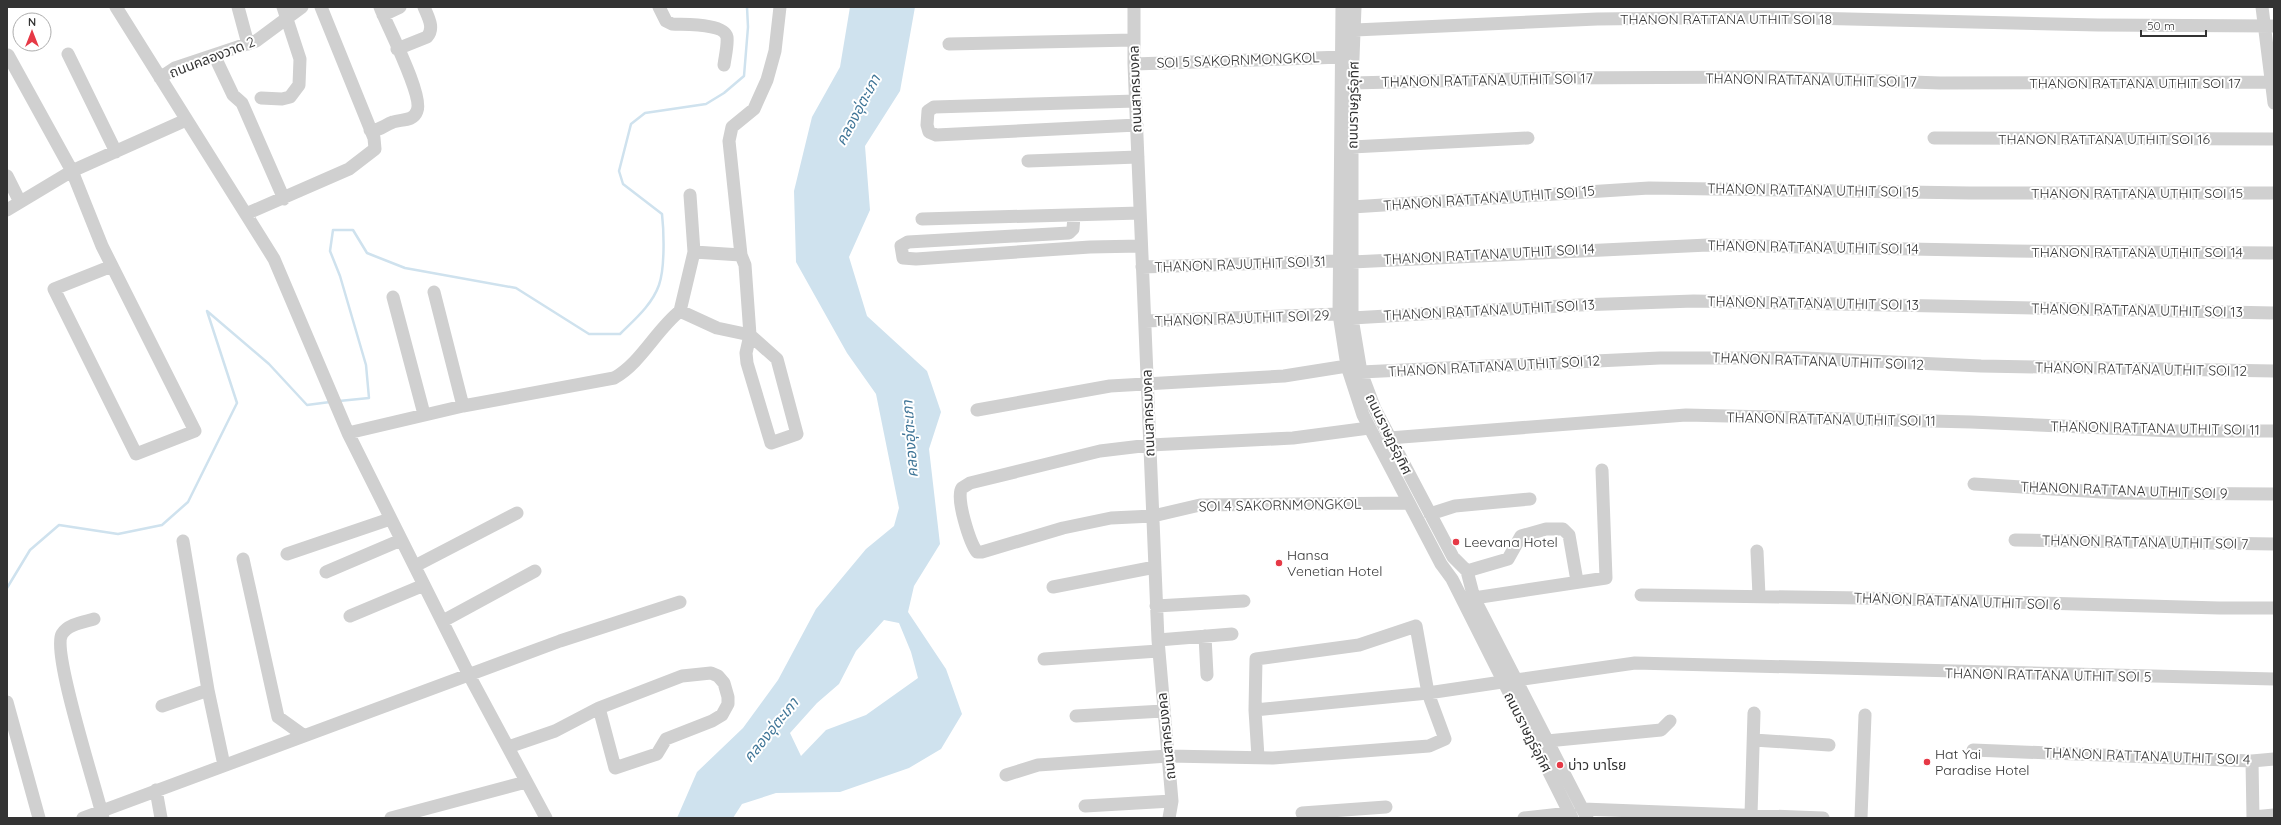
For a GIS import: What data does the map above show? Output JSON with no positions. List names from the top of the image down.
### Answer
{
  "streets": {
    "street": [
      "THANON RATTANA UTHIT SOI 18",
      "ถนนคลองวาด 2",
      "SOI 5 SAKORNMONGKOL",
      "THANON RATTANA UTHIT SOI 17",
      "ถนนสาครมงคล",
      "ถนนราษฏร์อุทิศ",
      "THANON RATTANA UTHIT SOI 16",
      "THANON RATTANA UTHIT SOI 15",
      "THANON RATTANA UTHIT SOI 14",
      "THANON RAJUTHIT SOI 31",
      "THANON RATTANA UTHIT SOI 13",
      "THANON RAJUTHIT SOI 29",
      "THANON RATTANA UTHIT SOI 12",
      "THANON RATTANA UTHIT SOI 11",
      "THANON RATTANA UTHIT SOI 9",
      "SOI 4 SAKORNMONGKOL",
      "THANON RATTANA UTHIT SOI 7",
      "THANON RATTANA UTHIT SOI 6",
      "THANON RATTANA UTHIT SOI 5",
      "THANON RATTANA UTHIT SOI 4"
    ]
  },
  "crossings": [
    ["THANON RATTANA UTHIT SOI 18", "ถนนราษฏร์อุทิศ"],
    ["SOI 5 SAKORNMONGKOL", "ถนนสาครมงคล"],
    ["SOI 5 SAKORNMONGKOL", "ถนนราษฏร์อุทิศ"],
    ["THANON RATTANA UTHIT SOI 17", "ถนนราษฏร์อุทิศ"],
    ["ถนนสาครมงคล", "THANON RAJUTHIT SOI 31"],
    ["ถนนสาครมงคล", "THANON RAJUTHIT SOI 29"],
    ["ถนนสาครมงคล", "SOI 4 SAKORNMONGKOL"],
    ["ถนนราษฏร์อุทิศ", "THANON RATTANA UTHIT SOI 15"],
    ["ถนนราษฏร์อุทิศ", "THANON RATTANA UTHIT SOI 14"],
    ["ถนนราษฏร์อุทิศ", "THANON RAJUTHIT SOI 31"],
    ["ถนนราษฏร์อุทิศ", "THANON RATTANA UTHIT SOI 13"],
    ["ถนนราษฏร์อุทิศ", "THANON RAJUTHIT SOI 29"],
    ["ถนนราษฏร์อุทิศ", "THANON RATTANA UTHIT SOI 12"],
    ["ถนนราษฏร์อุทิศ", "THANON RATTANA UTHIT SOI 11"],
    ["ถนนราษฏร์อุทิศ", "SOI 4 SAKORNMONGKOL"],
    ["ถนนราษฏร์อุทิศ", "THANON RATTANA UTHIT SOI 5"],
    ["THANON RATTANA UTHIT SOI 14", "THANON RAJUTHIT SOI 31"]
  ],
  "water": ["คลองอุ่ตะเภา"],
  "places": [
    "Leevana Hotel",
    "Hansa Venetian Hotel",
    "Hat Yai Paradise Hotel",
    "บ่าว บาโรย"
  ],
  "scale_bar": "50 m",
  "north": "top"
}
